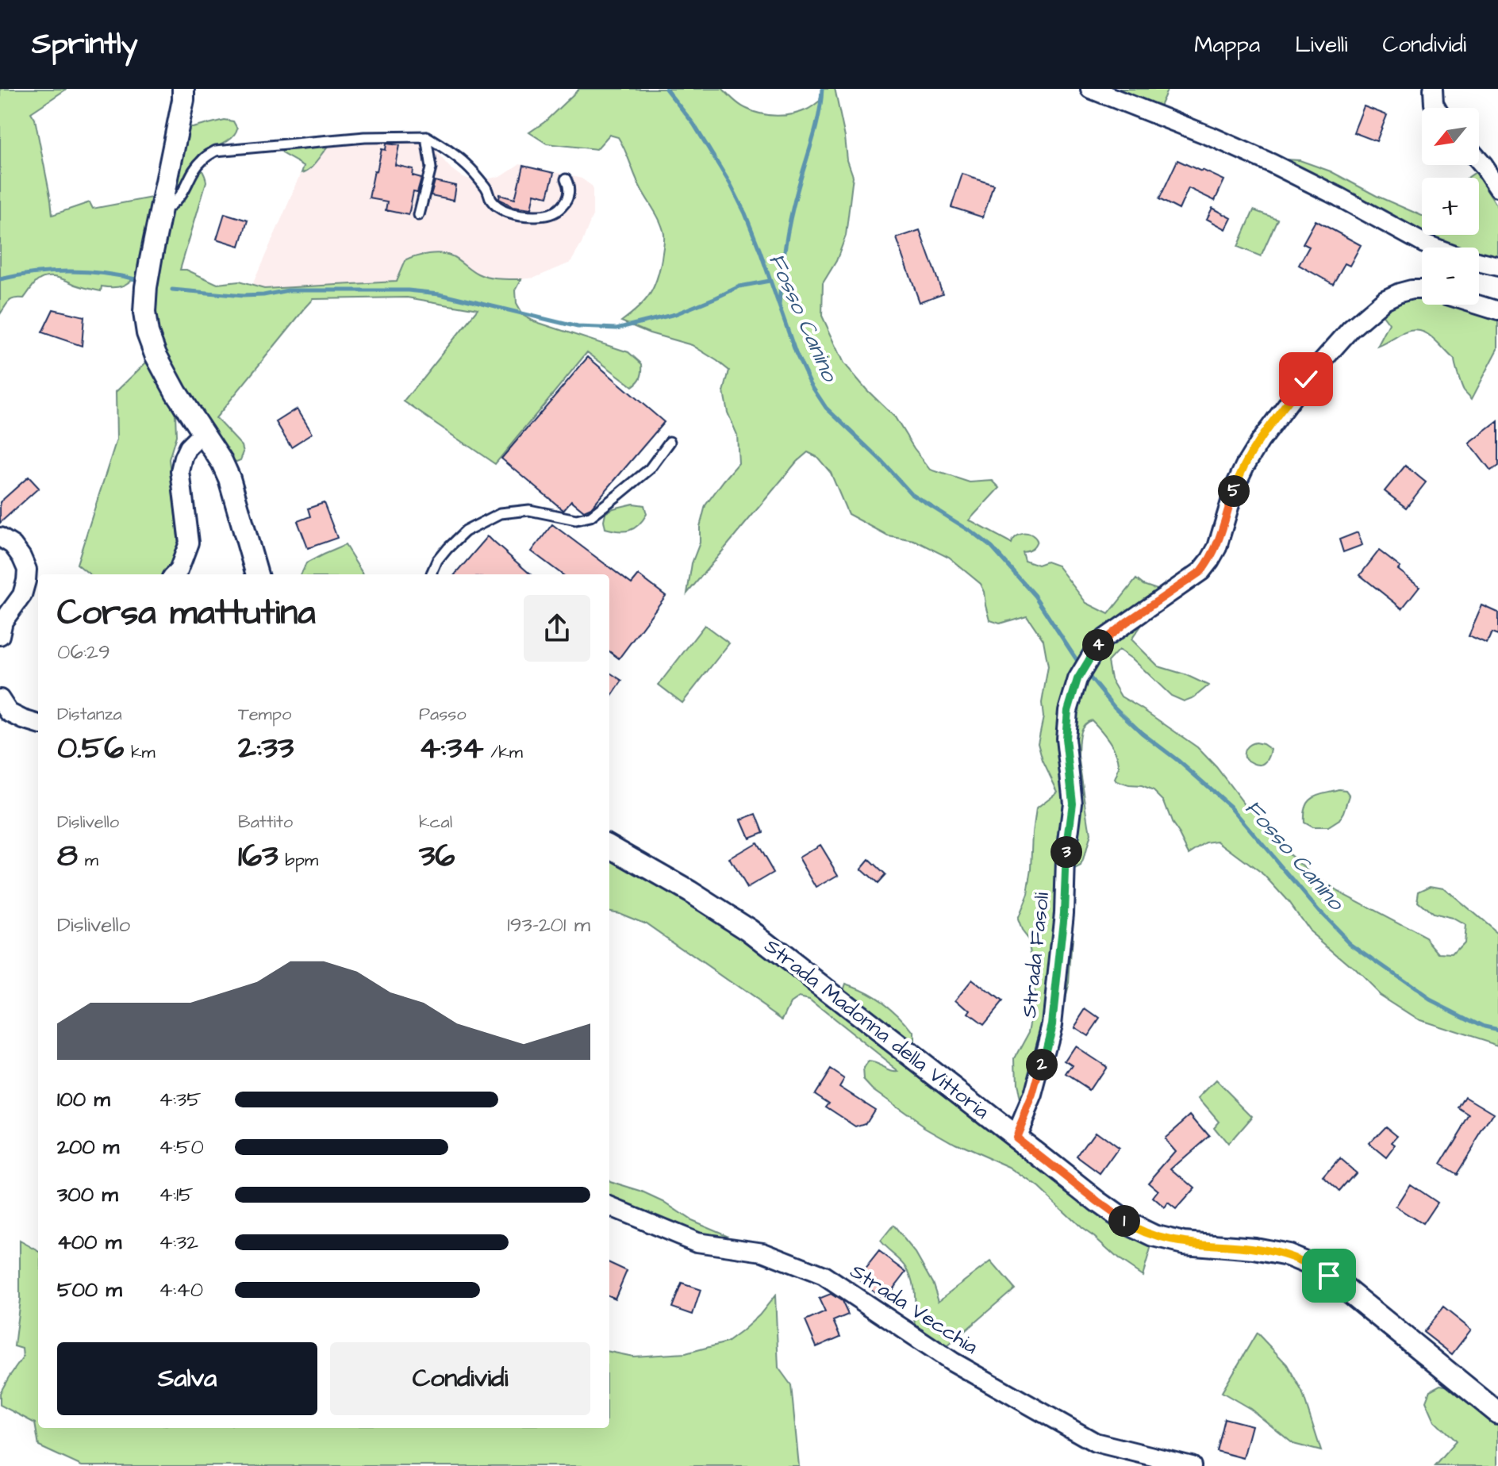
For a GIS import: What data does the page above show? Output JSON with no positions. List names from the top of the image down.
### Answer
{
  "streets": {
    "street": ["Strada Fasoli", "Strada Madonna della Vittoria", "Strada Vecchia"]
  },
  "crossings": [
    ["Strada Fasoli", "Strada Madonna della Vittoria"]
  ],
  "water": ["Fosso Canino"],
  "north": "bottom left",
  "page": {
    "header": "Sprintly",
    "nav": ["Mappa", "Livelli", "Condividi"],
    "map_buttons": ["+", "−"],
    "pins": [
      "5",
      "4",
      "3",
      "2",
      "1"
    ],
    "heading": ["Corsa mattutina", "06:29"],
    "stats": [
      ["Distanza", "0.56 km"],
      ["Tempo", "2:33"],
      ["Passo", "4:34 /km"],
      ["Dislivello", "8 m"],
      ["Battito", "163 bpm"],
      ["kcal", "36"]
    ],
    "chart": ["Dislivello", "193–201 m"],
    "list": [
      {
        "name": "100 m",
        "note": "4:35"
      },
      {
        "name": "200 m",
        "note": "4:50"
      },
      {
        "name": "300 m",
        "note": "4:15"
      },
      {
        "name": "400 m",
        "note": "4:32"
      },
      {
        "name": "500 m",
        "note": "4:40"
      }
    ],
    "buttons": ["Salva", "Condividi"]
  }
}
